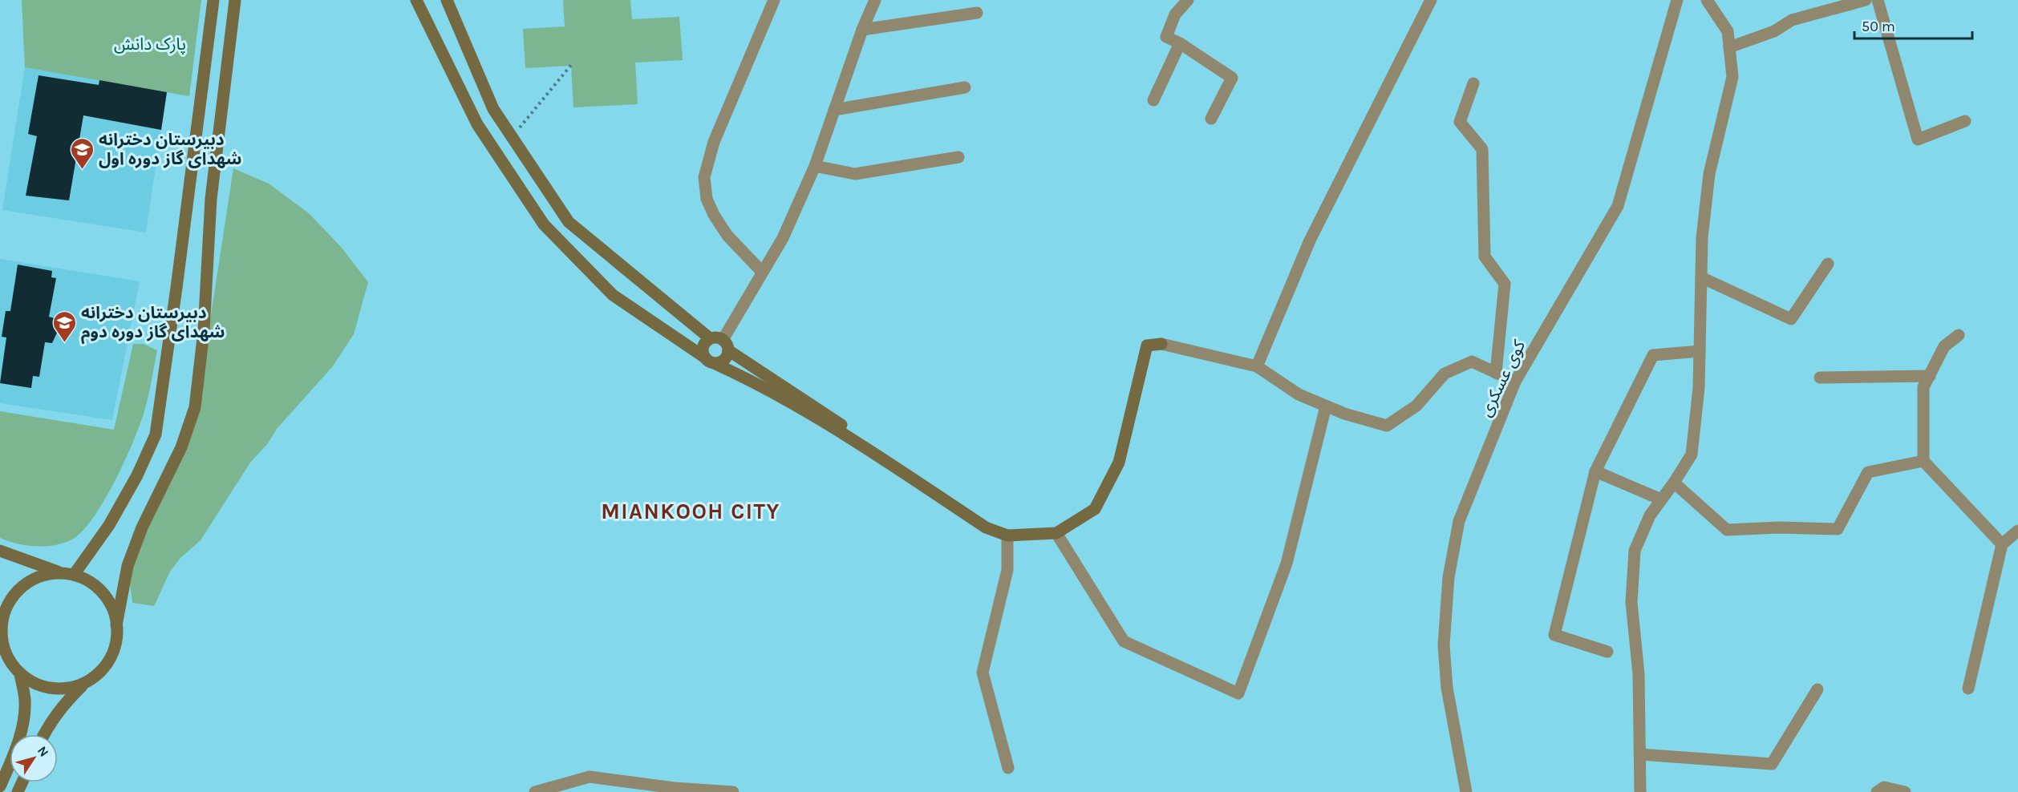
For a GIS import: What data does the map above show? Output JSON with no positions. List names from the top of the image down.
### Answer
{
  "streets": {
    "street": ["کوی عسکری"]
  },
  "districts": ["MIANKOOH CITY"],
  "parks": ["پارک دانش"],
  "places": {
    "school or university": ["دبیرستان دخترانه شهدای گاز دوره اول", "دبیرستان دخترانه شهدای گاز دوره دوم"]
  },
  "scale_bar": "50 m",
  "north": "top right"
}
